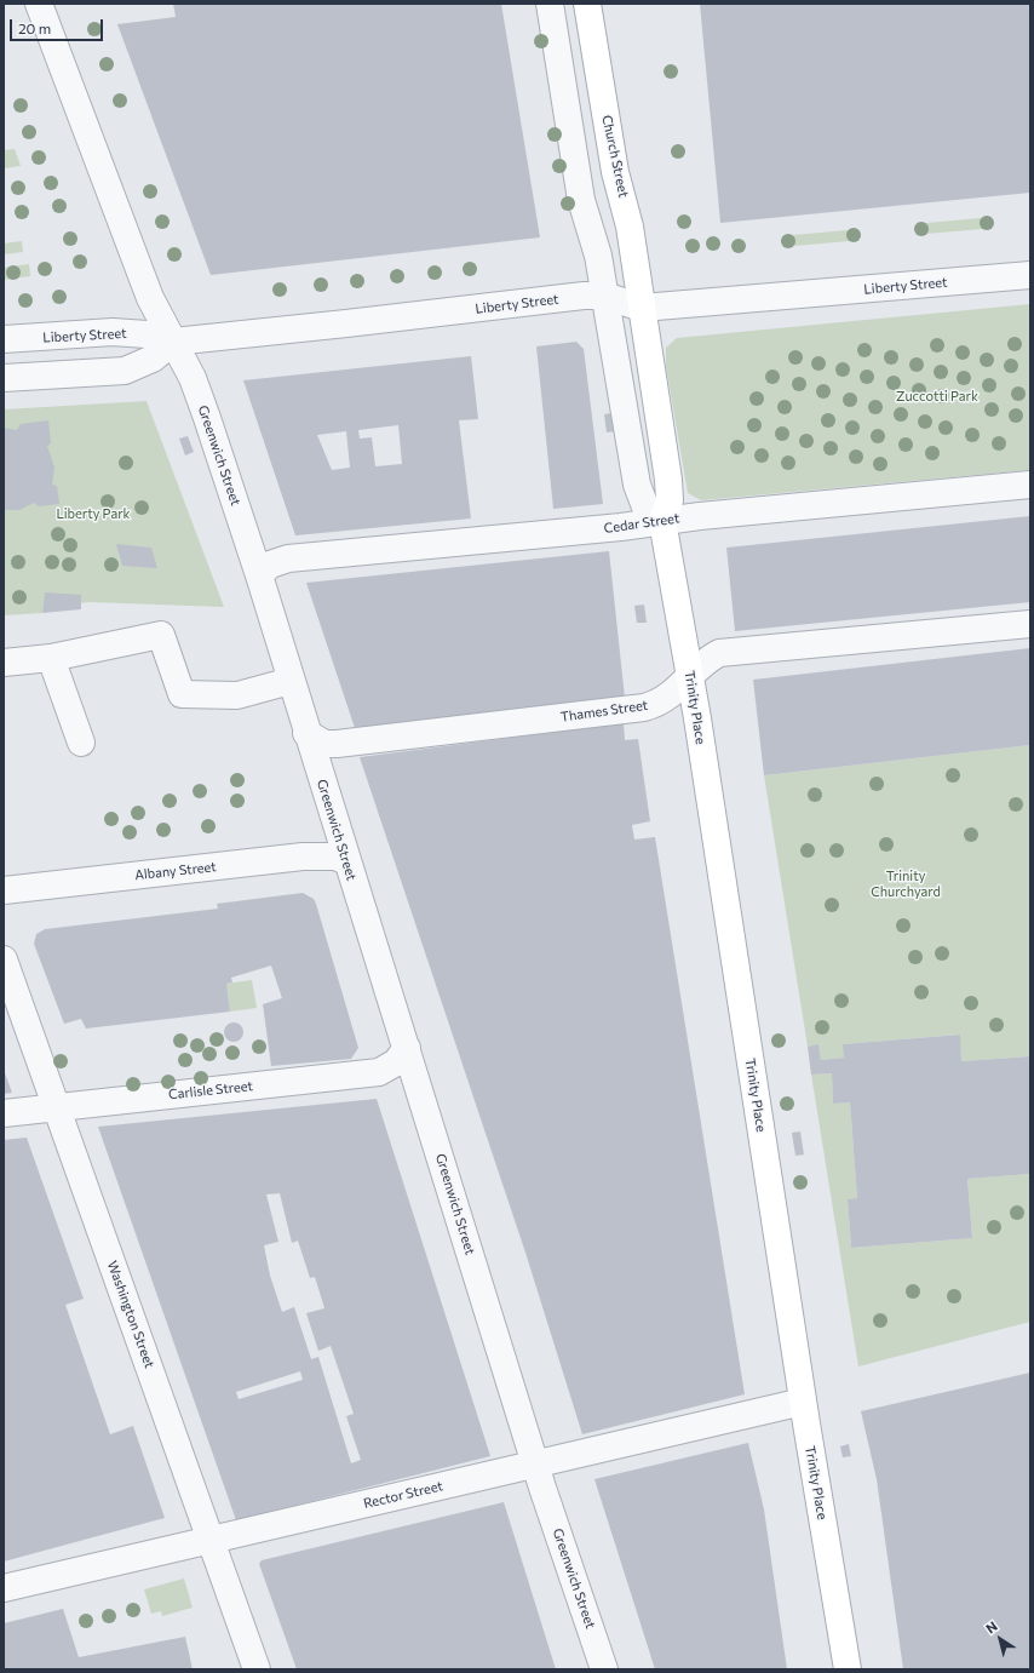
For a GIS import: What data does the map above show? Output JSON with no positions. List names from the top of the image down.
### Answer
{
  "streets": {
    "main road": ["Church Street", "Trinity Place"],
    "street": [
      "Liberty Street",
      "Greenwich Street",
      "Cedar Street",
      "Thames Street",
      "Albany Street",
      "Carlisle Street",
      "Washington Street",
      "Rector Street"
    ]
  },
  "crossings": [
    ["Church Street", "Liberty Street"],
    ["Church Street", "Trinity Place"],
    ["Liberty Street", "Greenwich Street"],
    ["Liberty Street", "Trinity Place"],
    ["Greenwich Street", "Cedar Street"],
    ["Greenwich Street", "Thames Street"],
    ["Greenwich Street", "Albany Street"],
    ["Greenwich Street", "Carlisle Street"],
    ["Greenwich Street", "Rector Street"],
    ["Cedar Street", "Trinity Place"],
    ["Trinity Place", "Thames Street"],
    ["Trinity Place", "Rector Street"],
    ["Carlisle Street", "Washington Street"],
    ["Washington Street", "Rector Street"]
  ],
  "parks": ["Zuccotti Park", "Liberty Park", "Trinity Churchyard"],
  "scale_bar": "20 m",
  "north": "top left"
}
